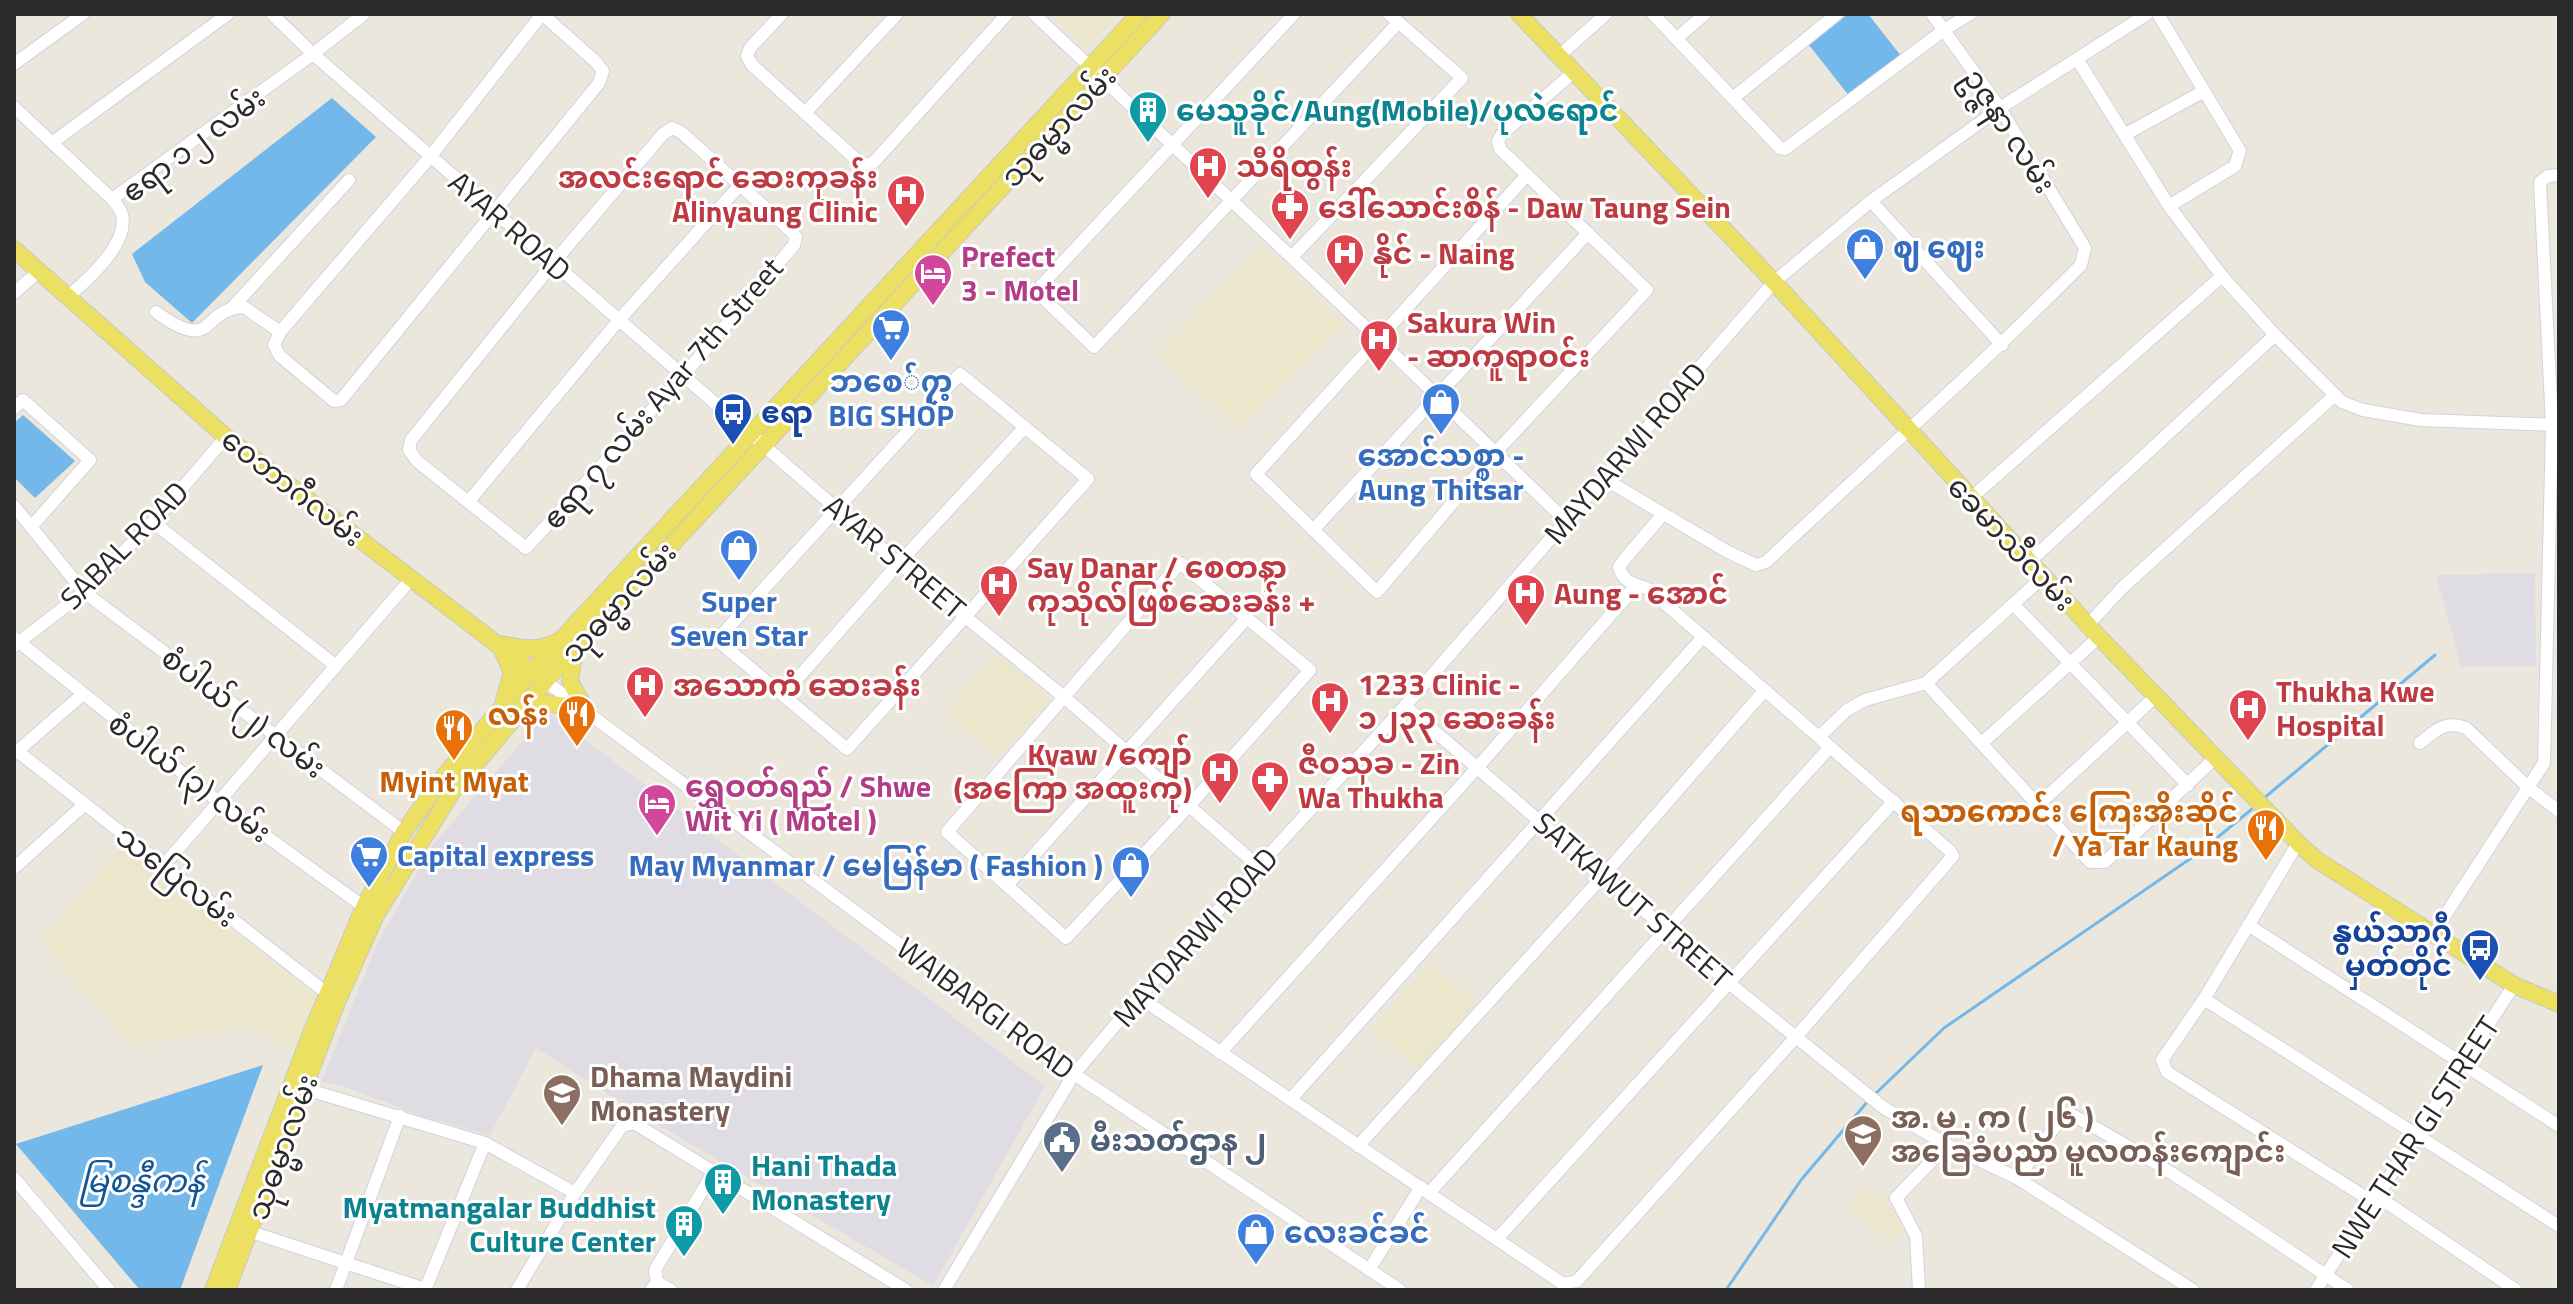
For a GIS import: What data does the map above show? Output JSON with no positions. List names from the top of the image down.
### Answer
{
  "streets": {
    "main road": ["သုဓမ္မာလမ်း", "ဝေဘာဂီလမ်း", "ခေမာသီလမ်း"],
    "street": [
      "ဥဇ္ဇနာ လမ်း",
      "ဧရာ ၁၂ လမ်း",
      "AYAR ROAD",
      "ဧရာ ၇ လမ်း Ayar 7th Street",
      "MAYDARWI ROAD",
      "SABAL ROAD",
      "AYAR STREET",
      "စံပါယ် (၂) လမ်း",
      "စံပါယ် (၃) လမ်း",
      "သပြေလမ်း",
      "SATKAWUT STREET",
      "WAIBARGI ROAD",
      "NWE THAR GI STREET"
    ]
  },
  "crossings": [
    ["သုဓမ္မာလမ်း", "AYAR ROAD"],
    ["သုဓမ္မာလမ်း", "ဝေဘာဂီလမ်း"],
    ["သုဓမ္မာလမ်း", "AYAR STREET"],
    ["သုဓမ္မာလမ်း", "စံပါယ် (၂) လမ်း"],
    ["သုဓမ္မာလမ်း", "စံပါယ် (၃) လမ်း"],
    ["သုဓမ္မာလမ်း", "သပြေလမ်း"],
    ["ဥဇ္ဇနာ လမ်း", "MAYDARWI ROAD"],
    ["ဧရာ ၁၂ လမ်း", "AYAR ROAD"],
    ["ဧရာ ၁၂ လမ်း", "ဝေဘာဂီလမ်း"],
    ["AYAR ROAD", "ဧရာ ၇ လမ်း Ayar 7th Street"],
    ["AYAR ROAD", "AYAR STREET"],
    ["MAYDARWI ROAD", "ခေမာသီလမ်း"],
    ["MAYDARWI ROAD", "AYAR STREET"],
    ["MAYDARWI ROAD", "SATKAWUT STREET"],
    ["MAYDARWI ROAD", "WAIBARGI ROAD"],
    ["ဝေဘာဂီလမ်း", "SABAL ROAD"],
    ["ဝေဘာဂီလမ်း", "WAIBARGI ROAD"],
    ["ခေမာသီလမ်း", "NWE THAR GI STREET"],
    ["SABAL ROAD", "စံပါယ် (၂) လမ်း"],
    ["SABAL ROAD", "စံပါယ် (၃) လမ်း"]
  ],
  "water": ["မြစန္ဒီ‌ကန်"],
  "places": {
    "building": ["မေသူခိုင်/Aung(Mobile)/ပုလဲရောင်", "Hani Thada Monastery", "Myatmangalar Buddhist Culture Center"],
    "hospital": [
      "သီရိထွန်း",
      "အလင်းရောင် ဆေးကုခန်း Alinyaung Clinic",
      "နိုင် - Naing",
      "Sakura Win - ဆာကူရာဝင်း",
      "Say Danar / စေတနာ ကုသိုလ်ဖြစ်ဆေးခန်း +",
      "Aung - အောင်",
      "အသောကံ ဆေးခန်း",
      "1233 Clinic - ၁၂၃၃ ဆေးခန်း",
      "Thukha Kwe Hospital",
      "Kyaw /ကျော် (အကြော အထူးကု)"
    ],
    "pharmacy": ["ဒေါ်သောင်းစိန် - Daw Taung Sein", "ဇီဝသုခ - Zin Wa Thukha"],
    "shop": [
      "ဈ ဈေး",
      "အောင်သစ္စာ - Aung Thitsar",
      "Super Seven Star",
      "May Myanmar / မေမြန်မာ ( Fashion )",
      "လေးခင်ခင်"
    ],
    "hotel": ["Prefect 3 - Motel", "ရွှေဝတ်ရည် / Shwe Wit Yi ( Motel )"],
    "supermarket": ["ဘစေ်၇ှာ့ BIG SHOP", "Capital express"],
    "bus stop": ["ဧရာ", "နွယ်သာဂီ မှတ်တိုင်"],
    "restaurant": ["လန်း", "Myint Myat", "ရသာကောင်း ကြေးအိုးဆိုင် / Ya Tar Kaung"],
    "school or university": ["Dhama Maydini Monastery", "အ. မ . က ( ၂၆ ) အခြေခံပညာ မူလတန်းကျောင်း"],
    "public building": ["မီးသတ်ဌာန ၂"]
  }
}
